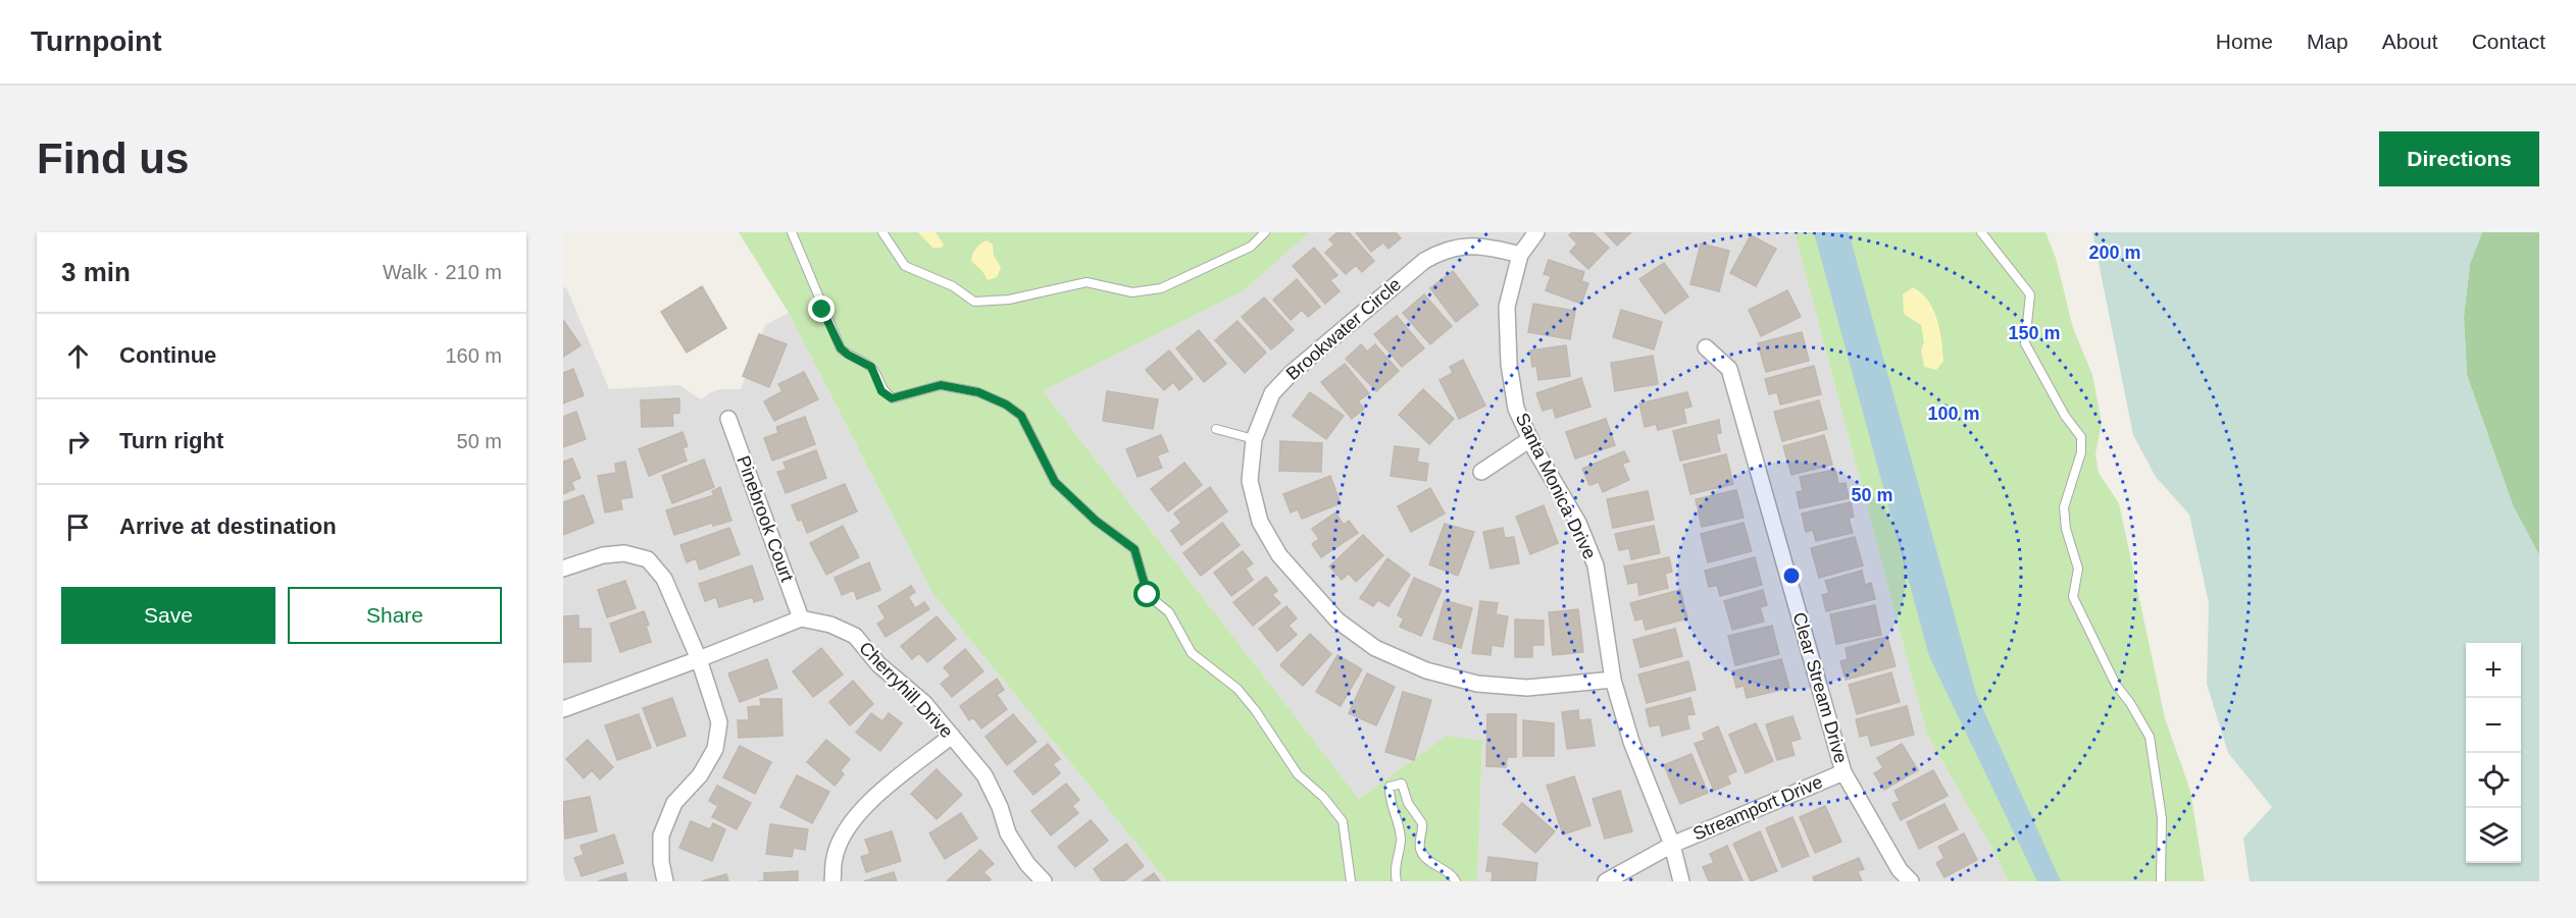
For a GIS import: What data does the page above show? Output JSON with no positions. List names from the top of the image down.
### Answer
{
  "streets": {
    "street": [
      "Brookwater Circle",
      "Santa Monica Drive",
      "Pinebrook Court",
      "Clear Stream Drive",
      "Cherryhill Drive",
      "Streamport Drive"
    ]
  },
  "crossings": [
    ["Brookwater Circle", "Santa Monica Drive"],
    ["Santa Monica Drive", "Streamport Drive"],
    ["Pinebrook Court", "Cherryhill Drive"],
    ["Clear Stream Drive", "Streamport Drive"]
  ],
  "page": {
    "header": "Turnpoint",
    "nav": [
      "Home",
      "Map",
      "About",
      "Contact"
    ],
    "buttons": [
      "Directions",
      ["Save", "Share"]
    ],
    "title": "Find us",
    "heading": ["3 min", "Walk · 210 m"],
    "list": [
      ["Continue", "160 m"],
      ["Turn right", "50 m"],
      "Arrive at destination"
    ],
    "map_buttons": ["+", "−"]
  },
  "rings": [
    "200 m",
    "150 m",
    "100 m",
    "50 m"
  ]
}
